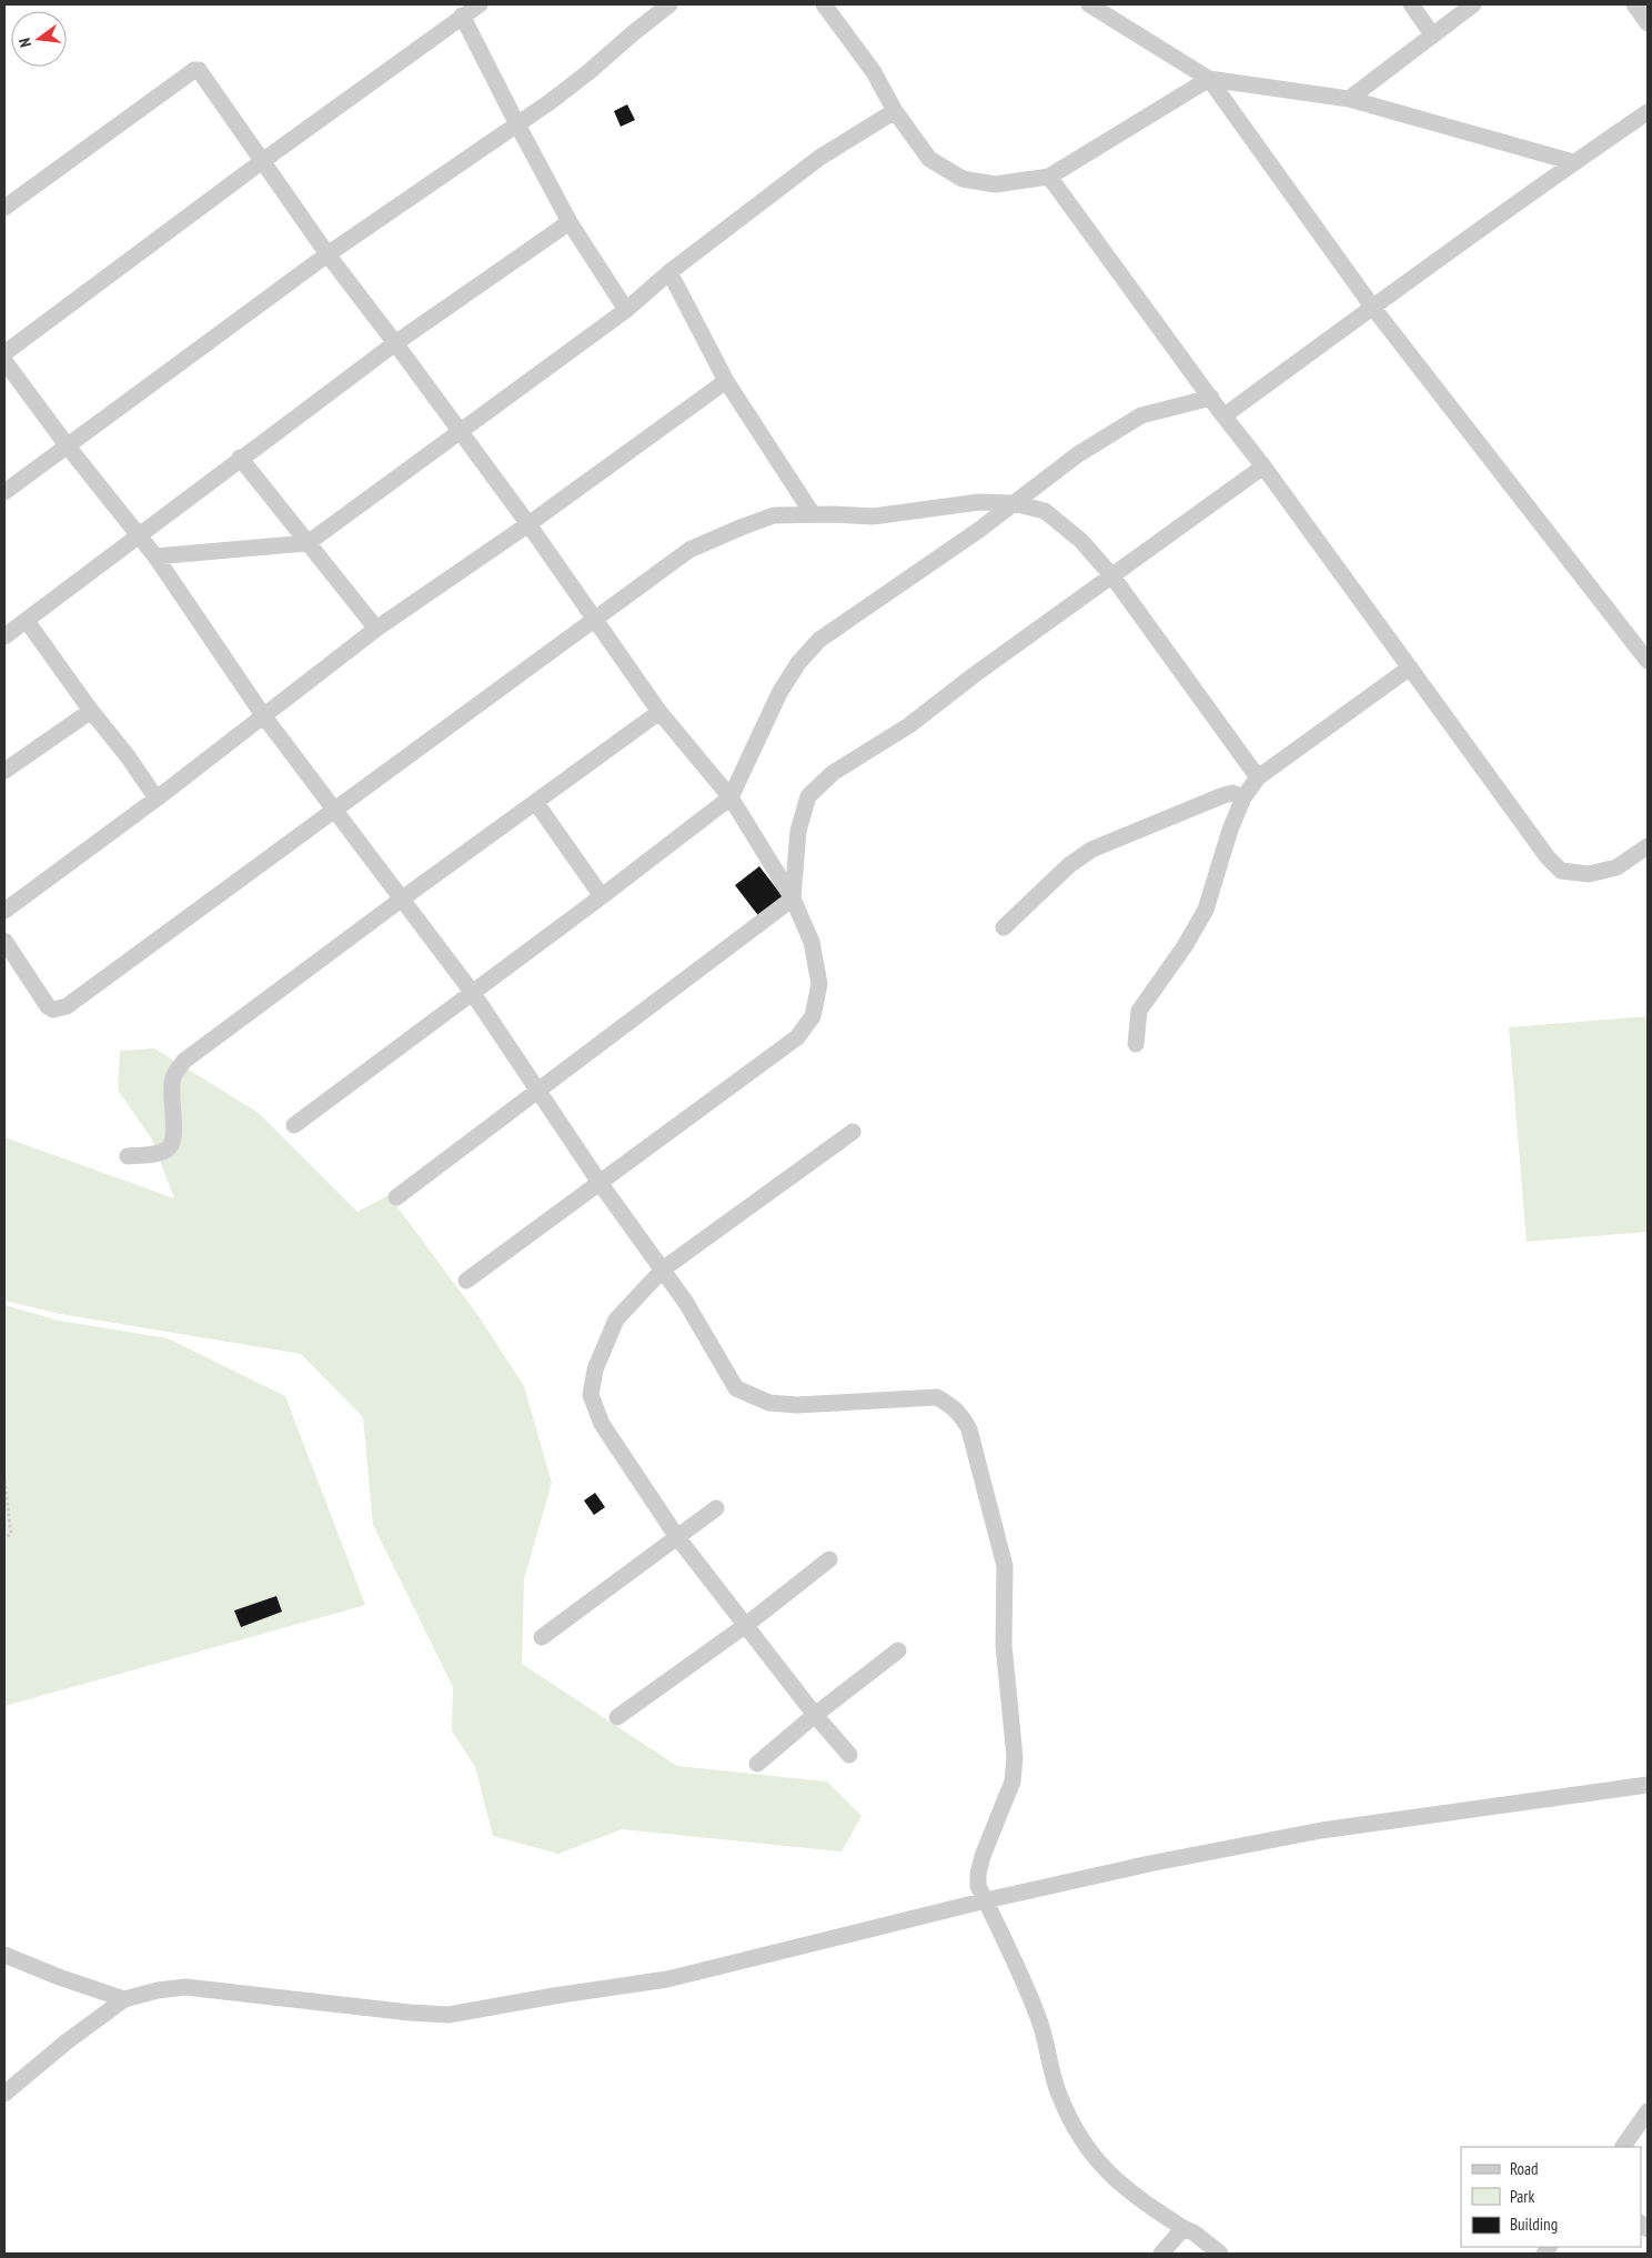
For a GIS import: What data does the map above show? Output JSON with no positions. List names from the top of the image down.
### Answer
{
  "legend": ["Road", "Park", "Building"],
  "north": "left"
}
